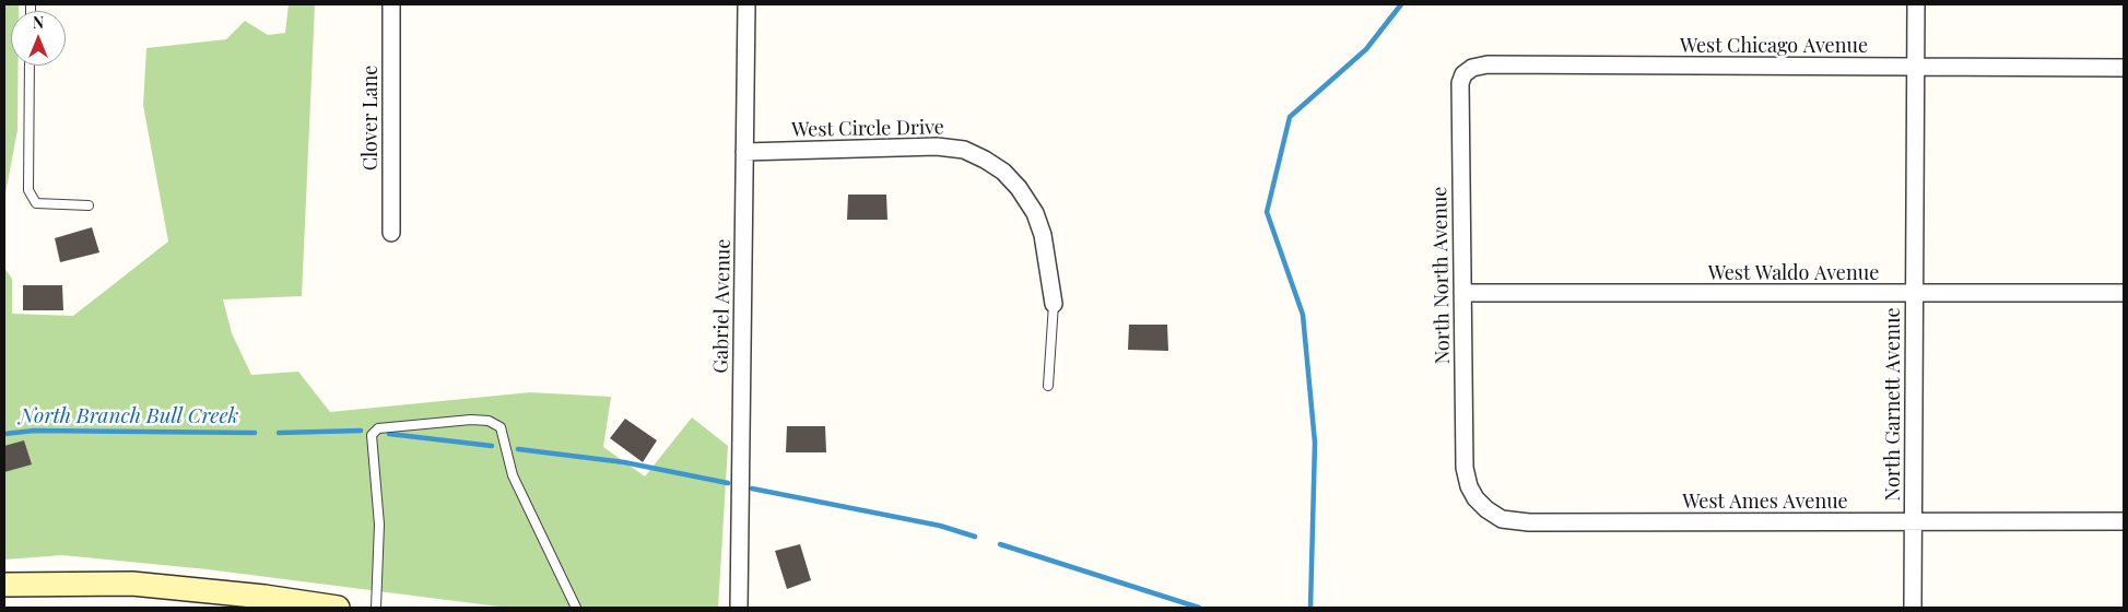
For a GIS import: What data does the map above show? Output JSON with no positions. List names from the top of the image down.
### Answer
{
  "streets": {
    "street": [
      "West Chicago Avenue",
      "Clover Lane",
      "West Circle Drive",
      "West Waldo Avenue",
      "North North Avenue",
      "Gabriel Avenue",
      "North Garnett Avenue",
      "West Ames Avenue"
    ]
  },
  "crossings": [
    ["West Chicago Avenue", "North North Avenue"],
    ["West Chicago Avenue", "North Garnett Avenue"],
    ["West Circle Drive", "Gabriel Avenue"],
    ["West Waldo Avenue", "North North Avenue"],
    ["West Waldo Avenue", "North Garnett Avenue"],
    ["North North Avenue", "West Ames Avenue"],
    ["North Garnett Avenue", "West Ames Avenue"]
  ],
  "water": ["North Branch Bull Creek"],
  "north": "top"
}
